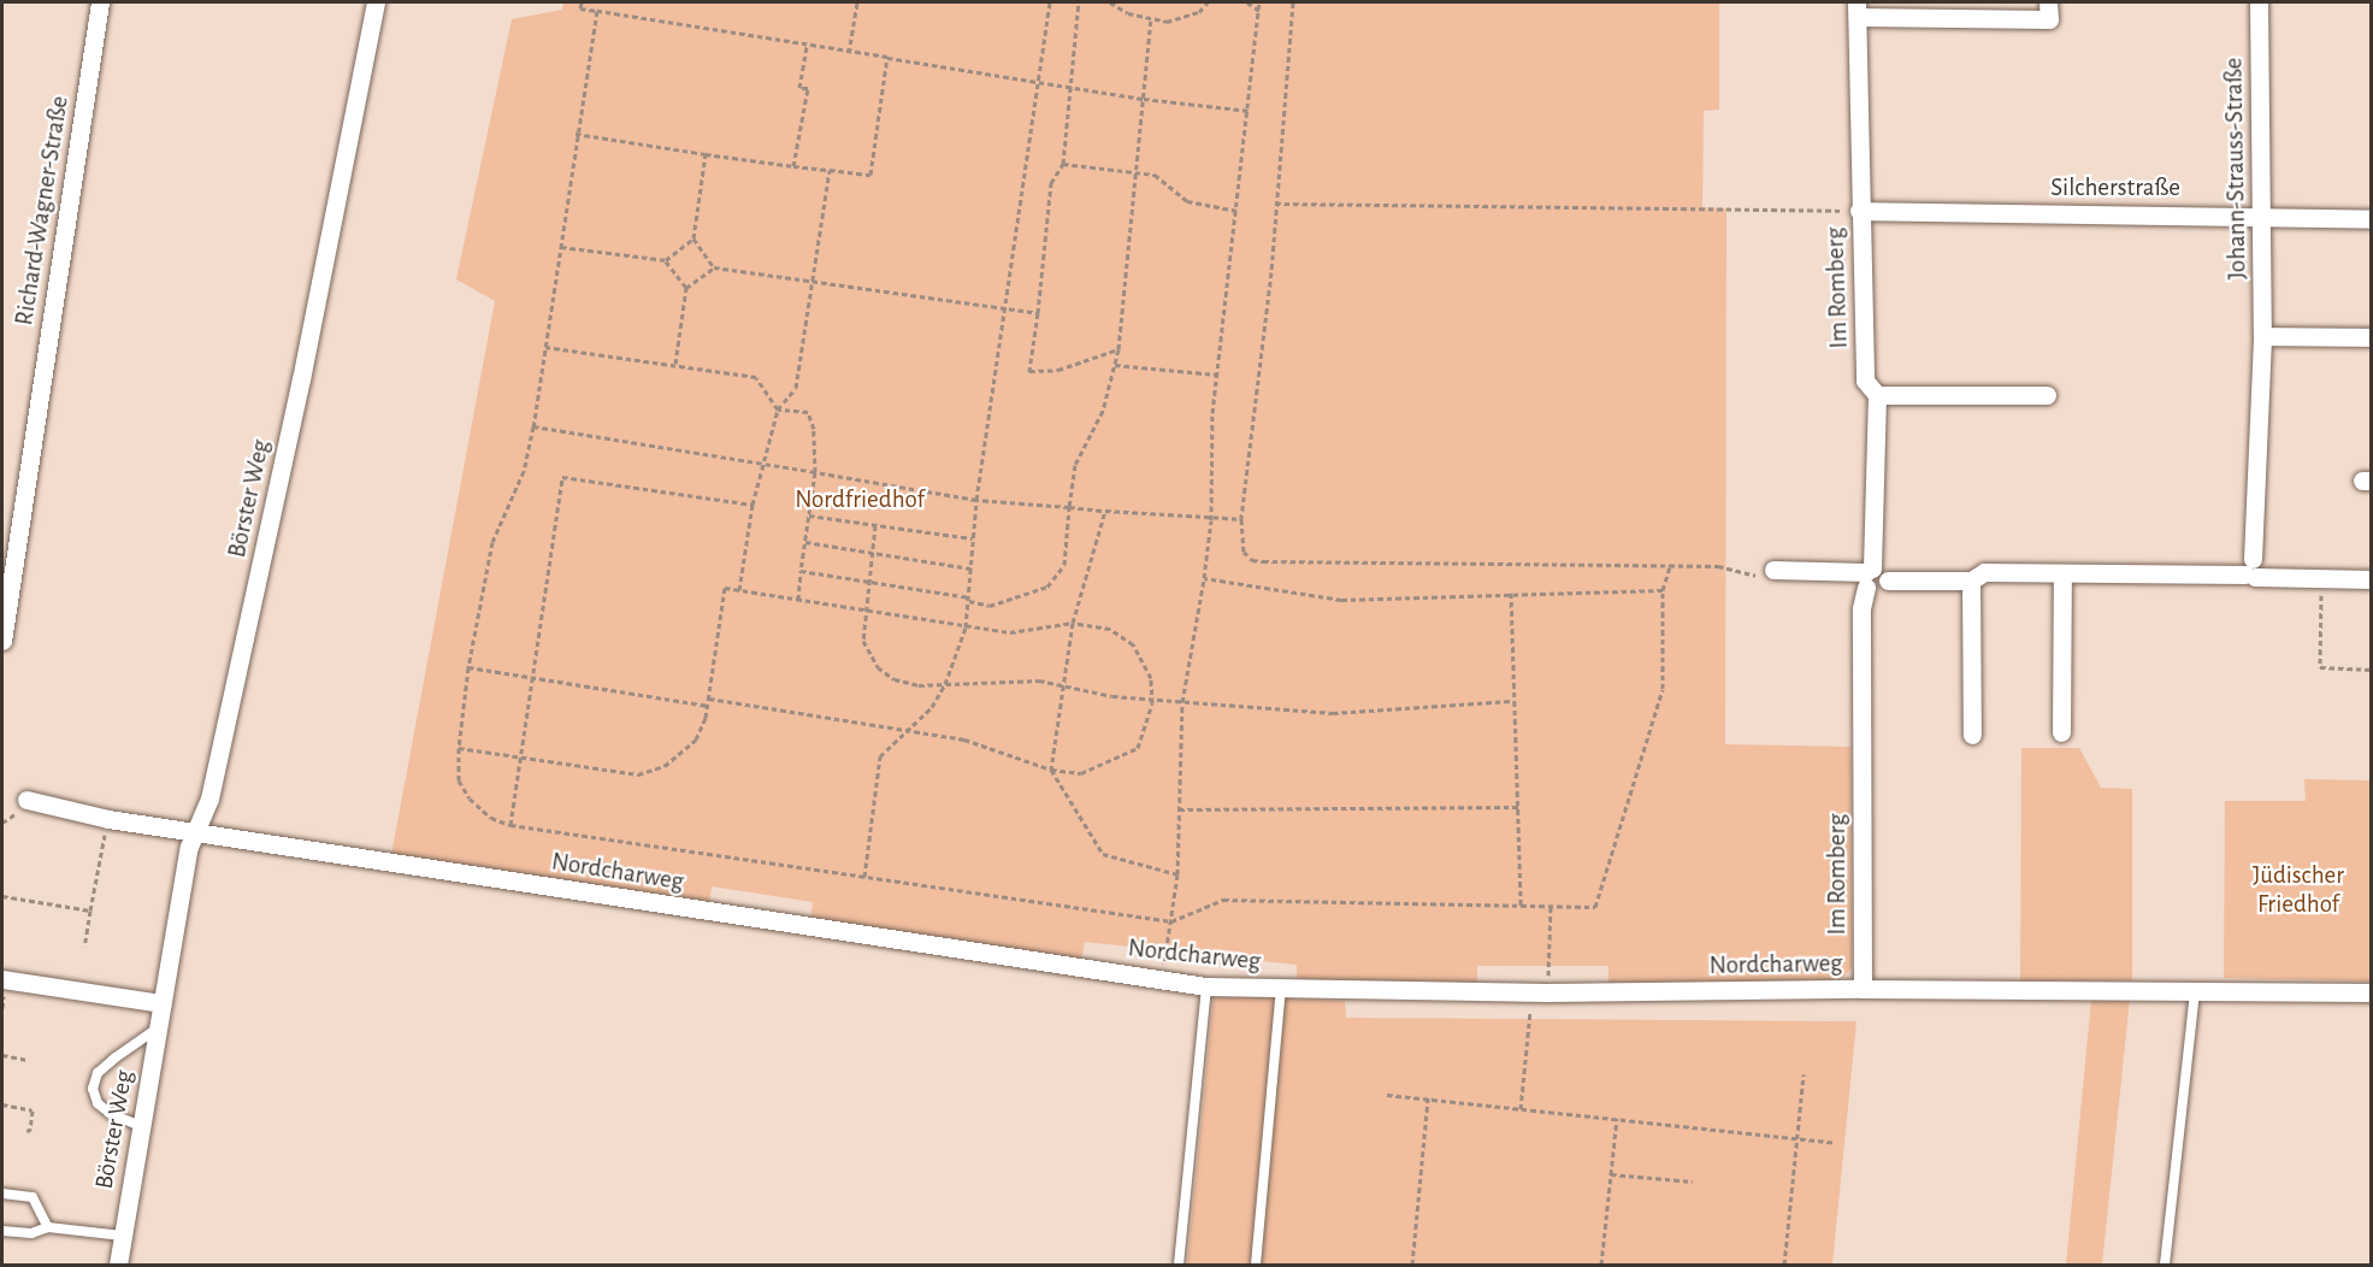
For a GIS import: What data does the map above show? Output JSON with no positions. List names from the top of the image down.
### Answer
{
  "streets": {
    "street": [
      "Johann-Strauss-Straße",
      "Silcherstraße",
      "Richard-Wagner-Straße",
      "Im Romberg",
      "Börster Weg",
      "Nordcharweg"
    ]
  },
  "crossings": [
    ["Johann-Strauss-Straße", "Silcherstraße"],
    ["Silcherstraße", "Im Romberg"],
    ["Im Romberg", "Nordcharweg"],
    ["Börster Weg", "Nordcharweg"]
  ],
  "parks": ["Nordfriedhof", "Jüdischer Friedhof"]
}
